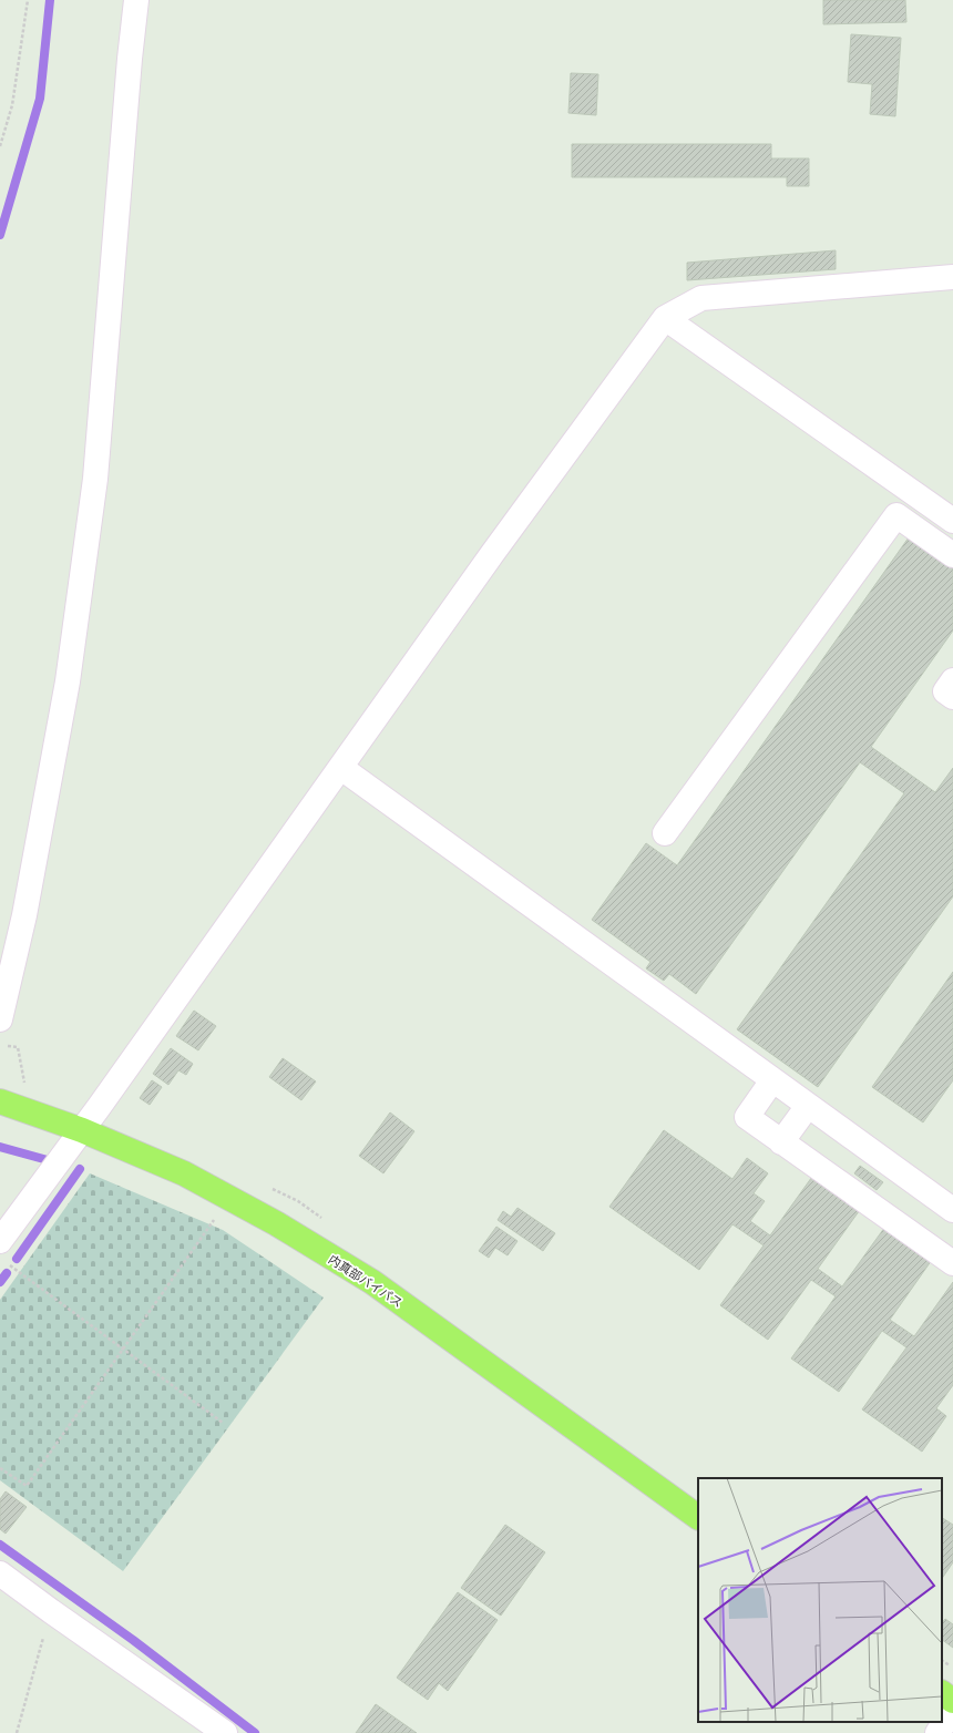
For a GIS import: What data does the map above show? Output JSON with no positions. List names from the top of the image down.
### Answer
{
  "streets": {
    "highway": ["内真部バイパス"]
  }
}
